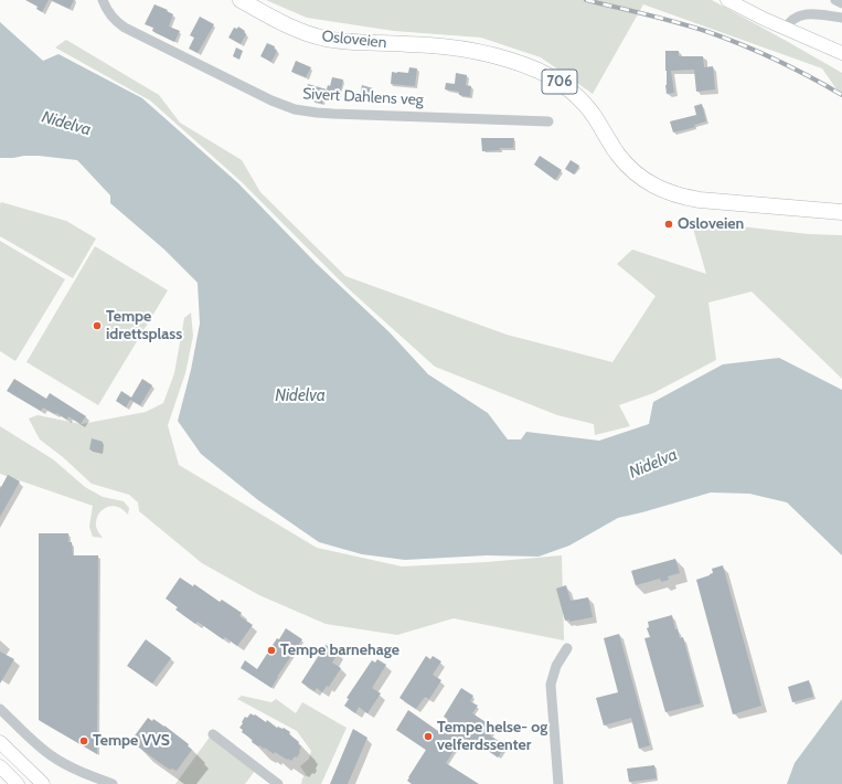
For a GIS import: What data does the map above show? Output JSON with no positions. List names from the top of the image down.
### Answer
{
  "streets": {
    "highway": ["Osloveien", "706"],
    "street": ["Sivert Dahlens veg"]
  },
  "water": ["Nidelva"],
  "places": [
    "Osloveien",
    "Tempe idrettsplass",
    "Tempe barnehage",
    "Tempe helse- og velferdssenter",
    "Tempe VVS"
  ]
}
